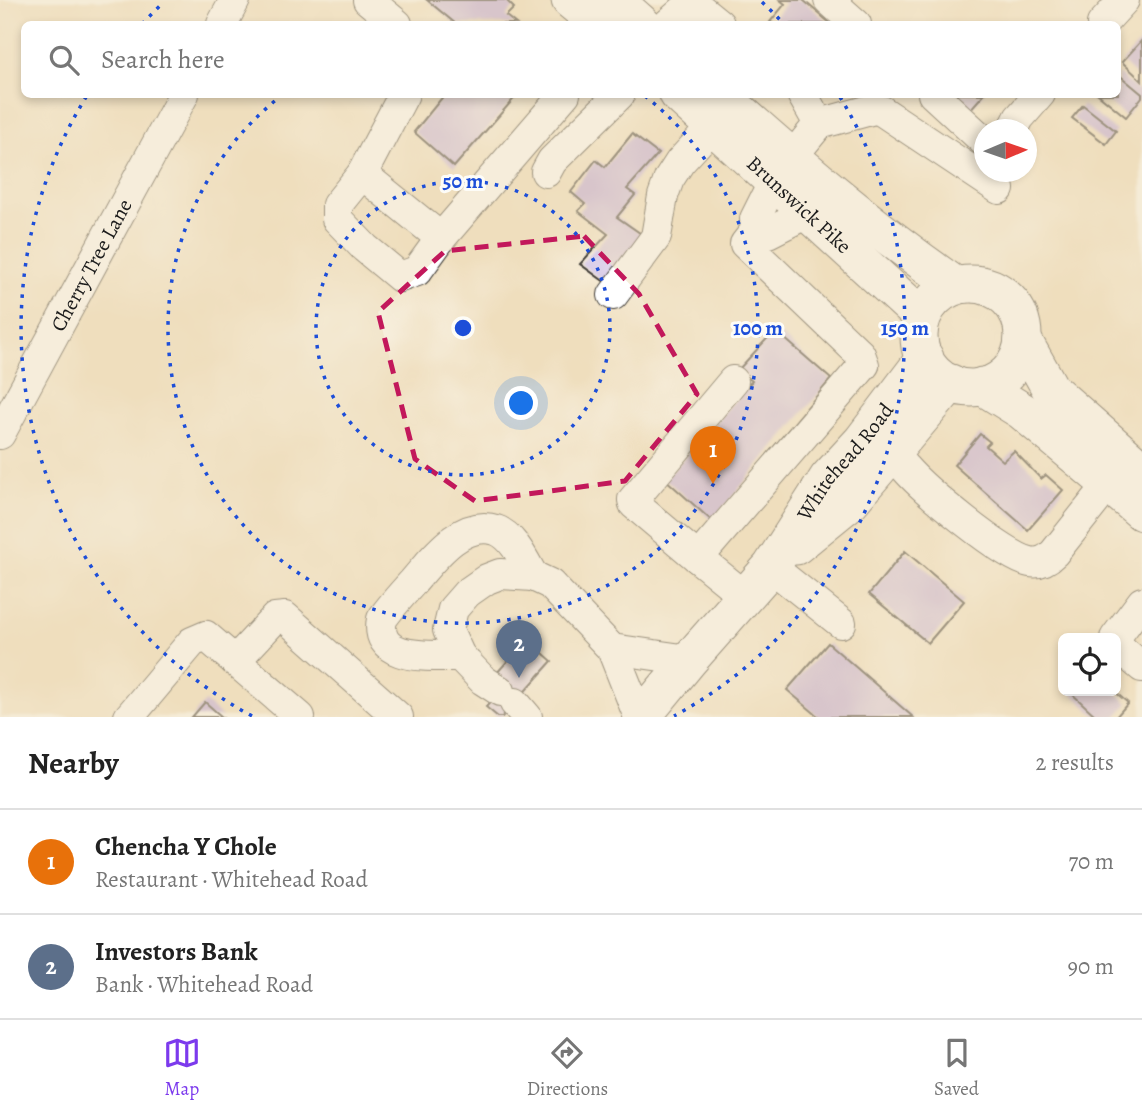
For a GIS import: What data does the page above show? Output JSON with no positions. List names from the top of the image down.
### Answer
{
  "streets": {
    "main road": ["Brunswick Pike", "Whitehead Road"],
    "street": ["Cherry Tree Lane"]
  },
  "crossings": [
    ["Brunswick Pike", "Whitehead Road"]
  ],
  "north": "right",
  "page": {
    "search": "Search here",
    "pins": ["1", "2"],
    "heading": ["Nearby", "2 results"],
    "list": [
      {
        "mark": "1",
        "name": "Chencha Y Chole",
        "note": "Restaurant · Whitehead Road",
        "value": "70 m"
      },
      {
        "mark": "2",
        "name": "Investors Bank",
        "note": "Bank · Whitehead Road",
        "value": "90 m"
      }
    ],
    "nav": ["Map", "Directions", "Saved"]
  },
  "rings": ["50 m", "100 m", "150 m"]
}
